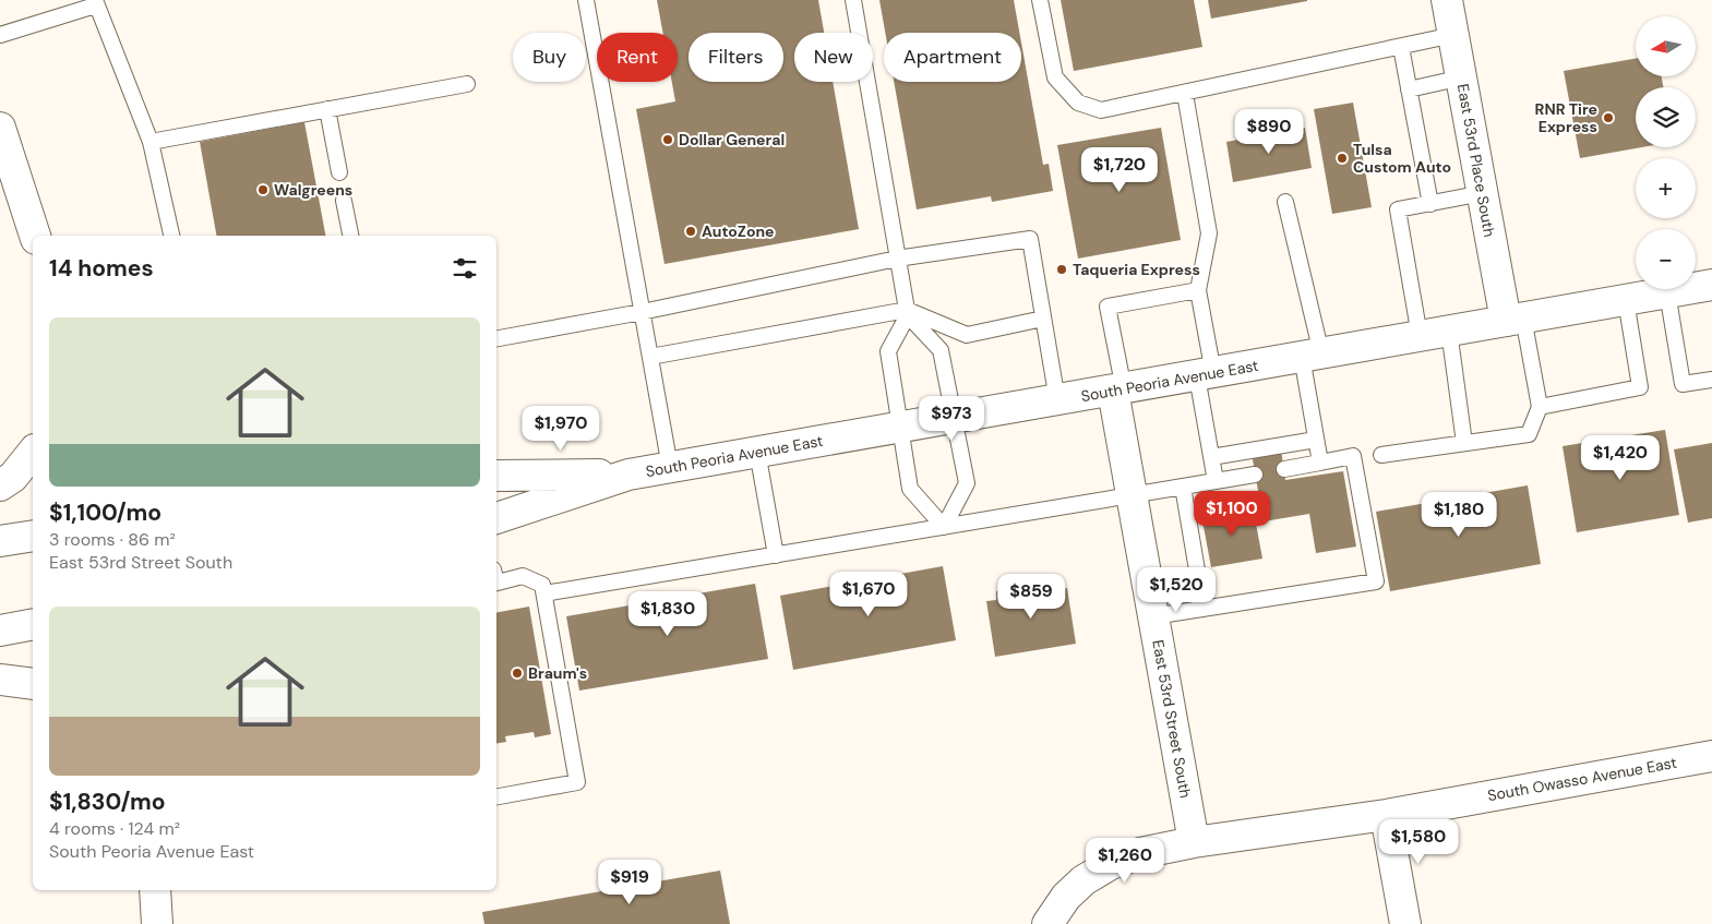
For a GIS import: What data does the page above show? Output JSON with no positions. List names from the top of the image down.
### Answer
{
  "streets": {
    "main road": [
      "East 53rd Place South",
      "South Peoria Avenue East",
      "East 53rd Street South",
      "South Owasso Avenue East"
    ]
  },
  "crossings": [
    ["East 53rd Place South", "South Peoria Avenue East"],
    ["South Peoria Avenue East", "East 53rd Street South"],
    ["East 53rd Street South", "South Owasso Avenue East"]
  ],
  "places": [
    "RNR Tire Express",
    "Dollar General",
    "Tulsa Custom Auto",
    "Walgreens",
    "AutoZone",
    "Taqueria Express",
    "Braum's"
  ],
  "north": "left",
  "page": {
    "map_buttons": ["+", "−"],
    "chip": [
      "Buy",
      "Rent",
      "Filters",
      "New",
      "Apartment"
    ],
    "price": [
      "$890",
      "$1,720",
      "$973",
      "$1,970",
      "$1,420",
      "$1,100",
      "$1,180",
      "$1,520",
      "$1,670",
      "$859",
      "$1,830",
      "$1,580",
      "$1,260",
      "$919"
    ],
    "heading": "14 homes",
    "list": [
      {
        "name": "$1,100/mo",
        "note": "3 rooms · 86 m² · East 53rd Street South"
      },
      {
        "name": "$1,830/mo",
        "note": "4 rooms · 124 m² · South Peoria Avenue East"
      }
    ]
  }
}
